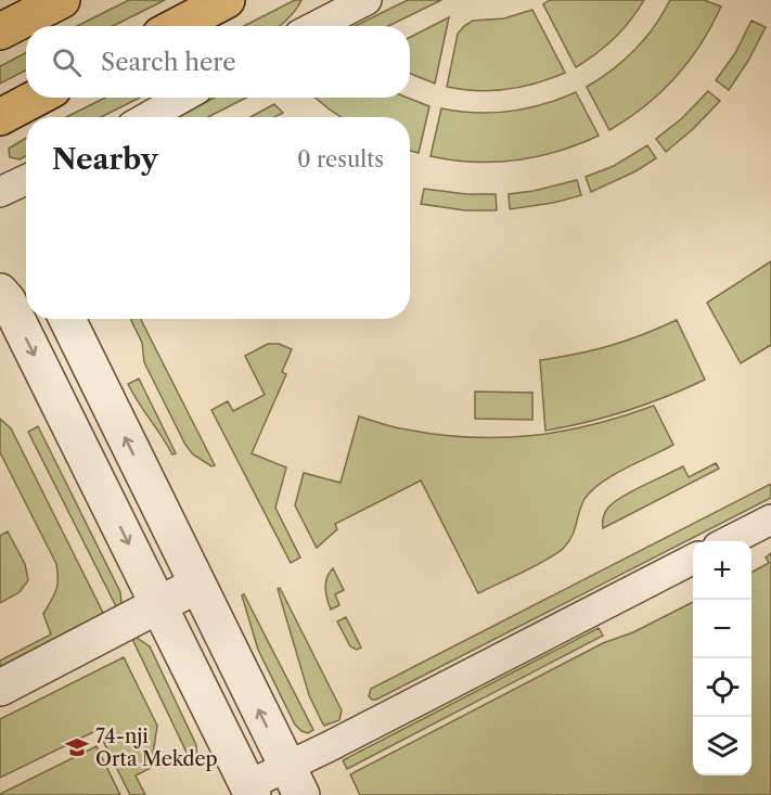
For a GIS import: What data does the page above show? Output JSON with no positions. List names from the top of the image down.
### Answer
{
  "places": {
    "school or university": ["74-nji Orta Mekdep"]
  },
  "page": {
    "search": "Search here",
    "heading": ["Nearby", "0 results"],
    "map_buttons": ["+", "−"]
  }
}
